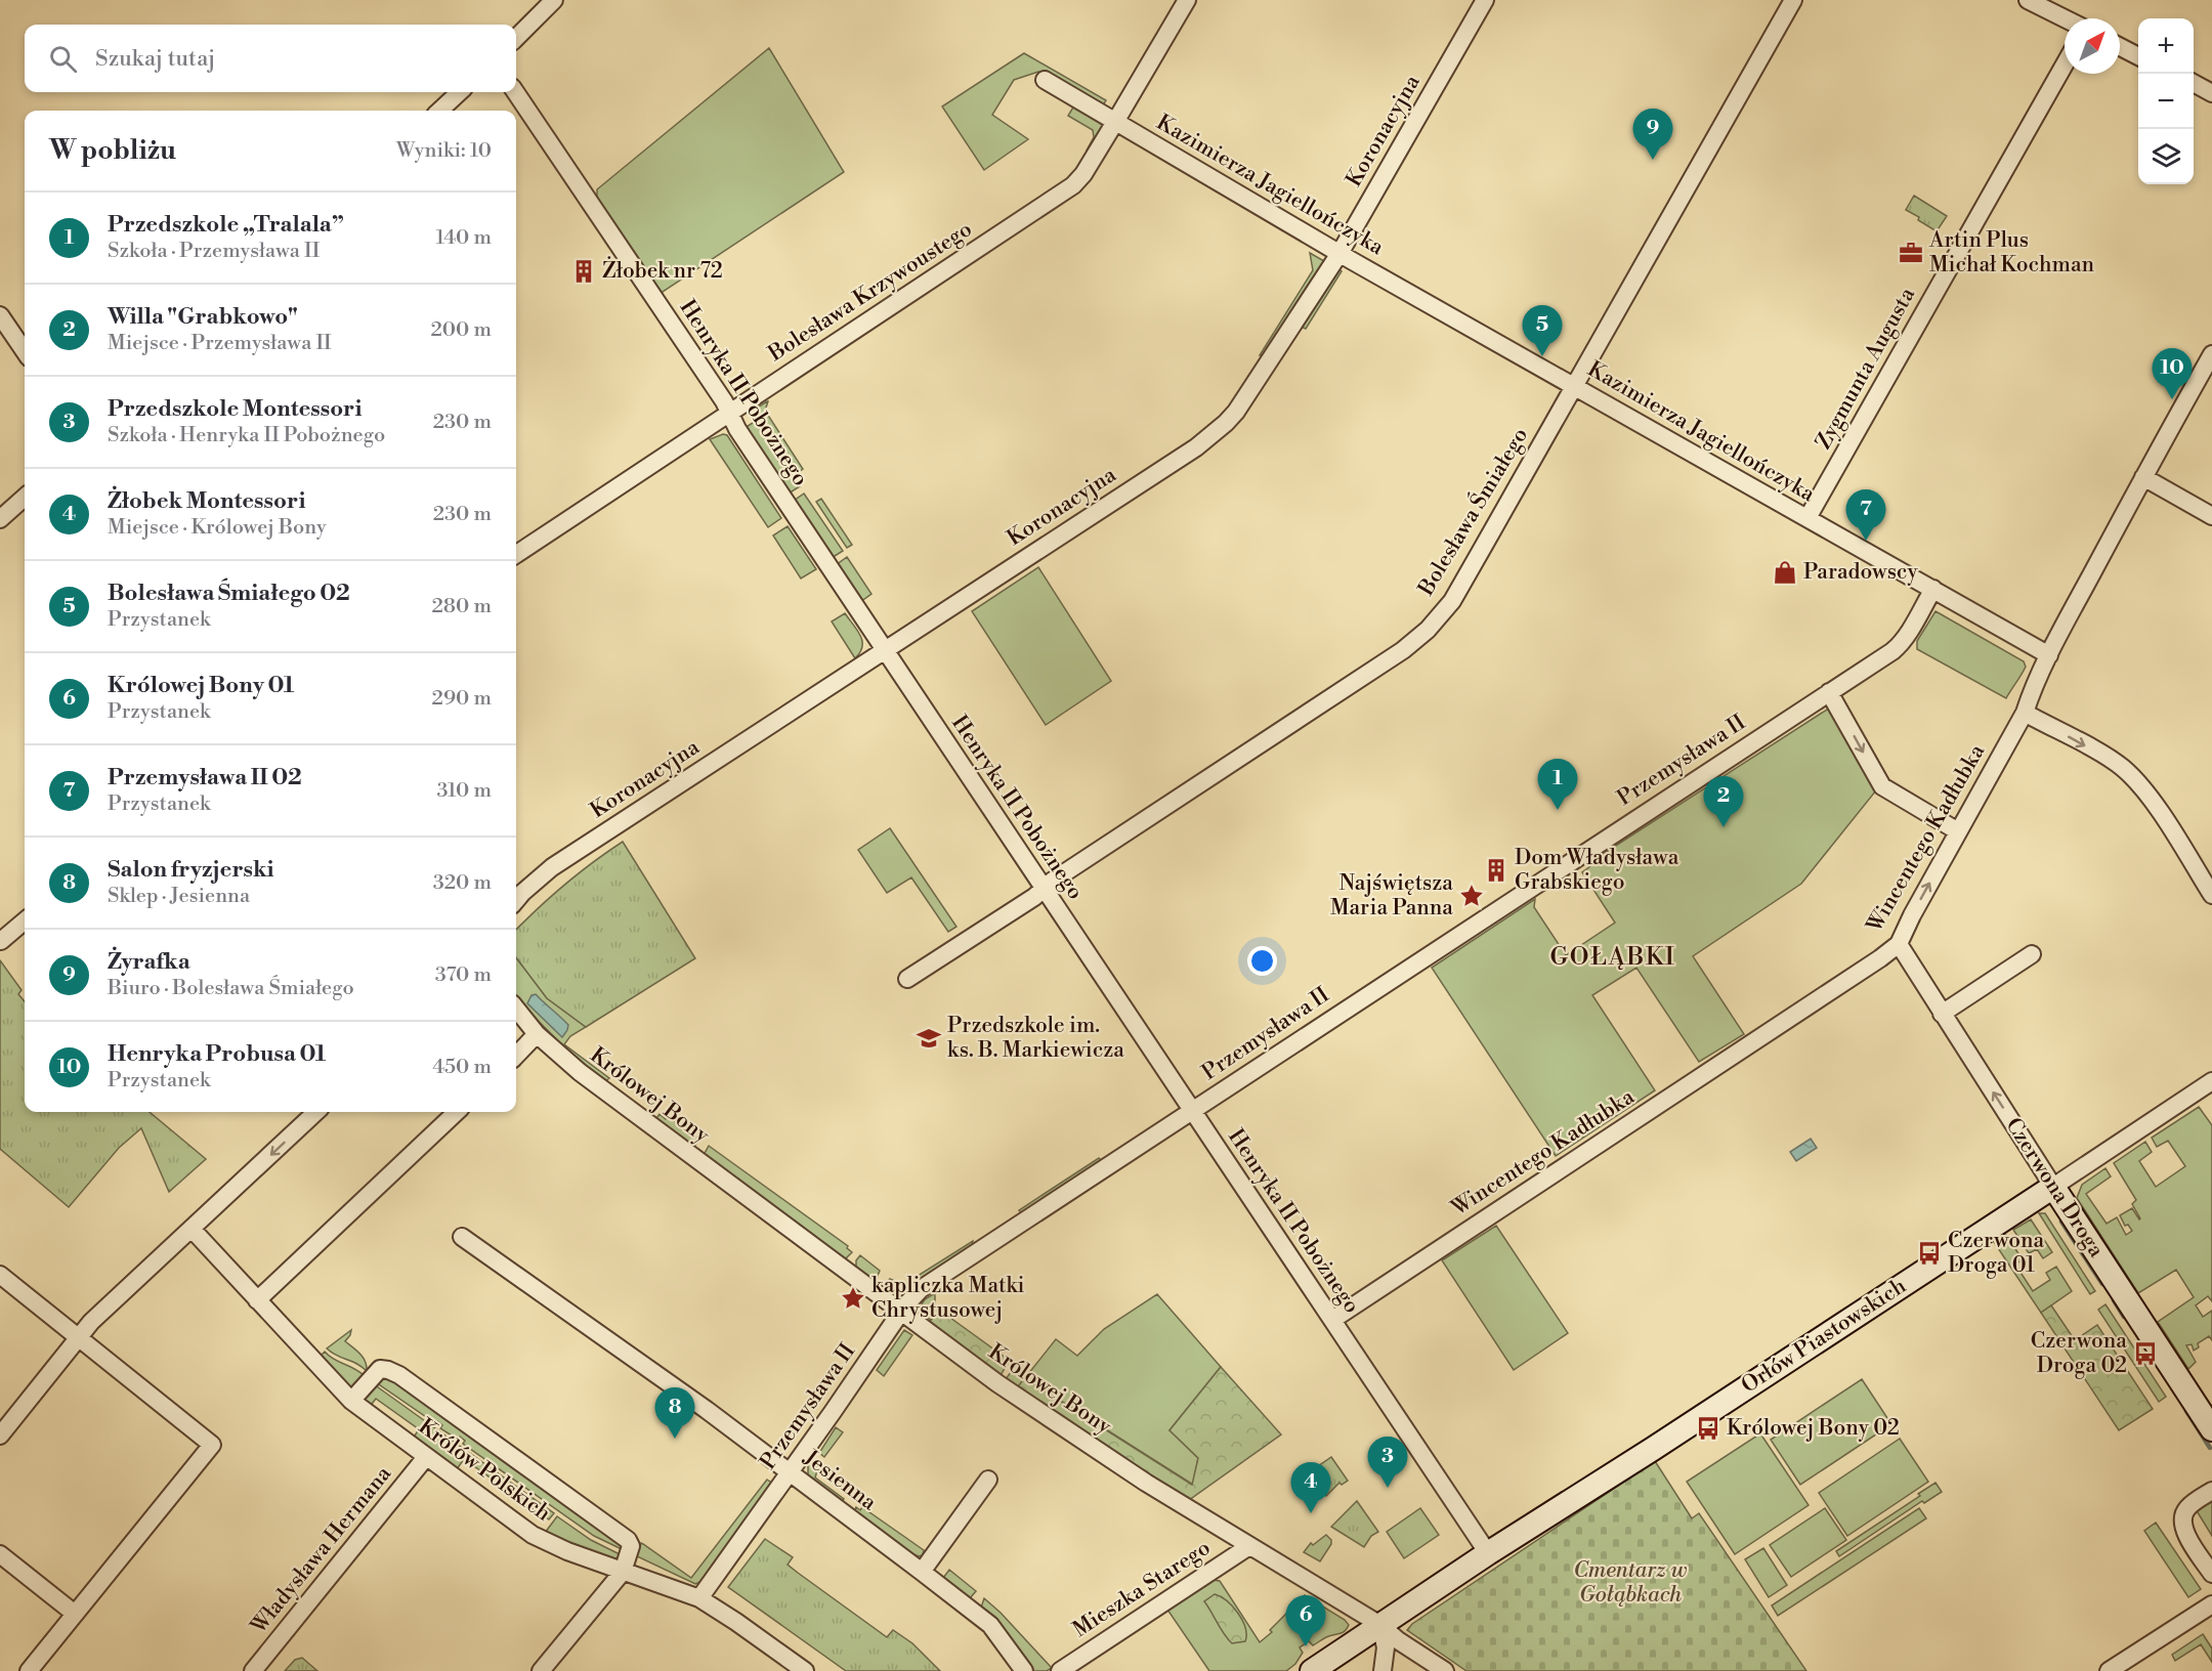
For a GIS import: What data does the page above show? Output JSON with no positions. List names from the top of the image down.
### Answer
{
  "streets": {
    "street": [
      "Koronacyjna",
      "Kazimierza Jagiellończyka",
      "Bolesława Krzywoustego",
      "Zygmunta Augusta",
      "Henryka II Pobożnego",
      "Bolesława Śmiałego",
      "Przemysława II",
      "Wincentego Kadłubka",
      "Królowej Bony",
      "Czerwona Droga",
      "Orłów Piastowskich",
      "Królów Polskich",
      "Jesienna",
      "Władysława Hermana",
      "Mieszka Starego"
    ]
  },
  "crossings": [
    ["Koronacyjna", "Kazimierza Jagiellończyka"],
    ["Koronacyjna", "Henryka II Pobożnego"],
    ["Kazimierza Jagiellończyka", "Bolesława Krzywoustego"],
    ["Kazimierza Jagiellończyka", "Zygmunta Augusta"],
    ["Kazimierza Jagiellończyka", "Bolesława Śmiałego"],
    ["Kazimierza Jagiellończyka", "Przemysława II"],
    ["Kazimierza Jagiellończyka", "Wincentego Kadłubka"],
    ["Bolesława Krzywoustego", "Henryka II Pobożnego"],
    ["Henryka II Pobożnego", "Bolesława Śmiałego"],
    ["Henryka II Pobożnego", "Przemysława II"],
    ["Henryka II Pobożnego", "Wincentego Kadłubka"],
    ["Henryka II Pobożnego", "Orłów Piastowskich"],
    ["Przemysława II", "Królowej Bony"],
    ["Przemysława II", "Królów Polskich"],
    ["Przemysława II", "Jesienna"],
    ["Wincentego Kadłubka", "Czerwona Droga"],
    ["Królowej Bony", "Orłów Piastowskich"],
    ["Królowej Bony", "Mieszka Starego"],
    ["Czerwona Droga", "Orłów Piastowskich"],
    ["Królów Polskich", "Władysława Hermana"]
  ],
  "one_way": ["Czerwona Droga"],
  "districts": ["GOŁĄBKI"],
  "parks": ["Cmentarz w Gołąbkach"],
  "places": {
    "office": ["Artin Plus Michał Kochman"],
    "building": ["Żłobek nr 72", "Dom Władysława Grabskiego"],
    "shop": ["Paradowscy"],
    "place": ["Najświętsza Maria Panna", "kapliczka Matki Chrystusowej"],
    "school or university": ["Przedszkole im. ks. B. Markiewicza"],
    "bus stop": ["Czerwona Droga 01", "Czerwona Droga 02", "Królowej Bony 02"]
  },
  "north": "top right",
  "page": {
    "map_buttons": ["+", "−"],
    "search": "Szukaj tutaj",
    "pins": [
      "9",
      "5",
      "10",
      "7",
      "1",
      "2",
      "8",
      "3",
      "4",
      "6"
    ],
    "heading": ["W pobliżu", "Wyniki: 10"],
    "list": [
      {
        "mark": "1",
        "name": "Przedszkole „Tralala”",
        "note": "Szkoła · Przemysława II",
        "value": "140 m"
      },
      {
        "mark": "2",
        "name": "Willa \"Grabkowo\"",
        "note": "Miejsce · Przemysława II",
        "value": "200 m"
      },
      {
        "mark": "3",
        "name": "Przedszkole Montessori",
        "note": "Szkoła · Henryka II Pobożnego",
        "value": "230 m"
      },
      {
        "mark": "4",
        "name": "Żłobek Montessori",
        "note": "Miejsce · Królowej Bony",
        "value": "230 m"
      },
      {
        "mark": "5",
        "name": "Bolesława Śmiałego 02",
        "note": "Przystanek",
        "value": "280 m"
      },
      {
        "mark": "6",
        "name": "Królowej Bony 01",
        "note": "Przystanek",
        "value": "290 m"
      },
      {
        "mark": "7",
        "name": "Przemysława II 02",
        "note": "Przystanek",
        "value": "310 m"
      },
      {
        "mark": "8",
        "name": "Salon fryzjerski",
        "note": "Sklep · Jesienna",
        "value": "320 m"
      },
      {
        "mark": "9",
        "name": "Żyrafka",
        "note": "Biuro · Bolesława Śmiałego",
        "value": "370 m"
      },
      {
        "mark": "10",
        "name": "Henryka Probusa 01",
        "note": "Przystanek",
        "value": "450 m"
      }
    ]
  }
}
